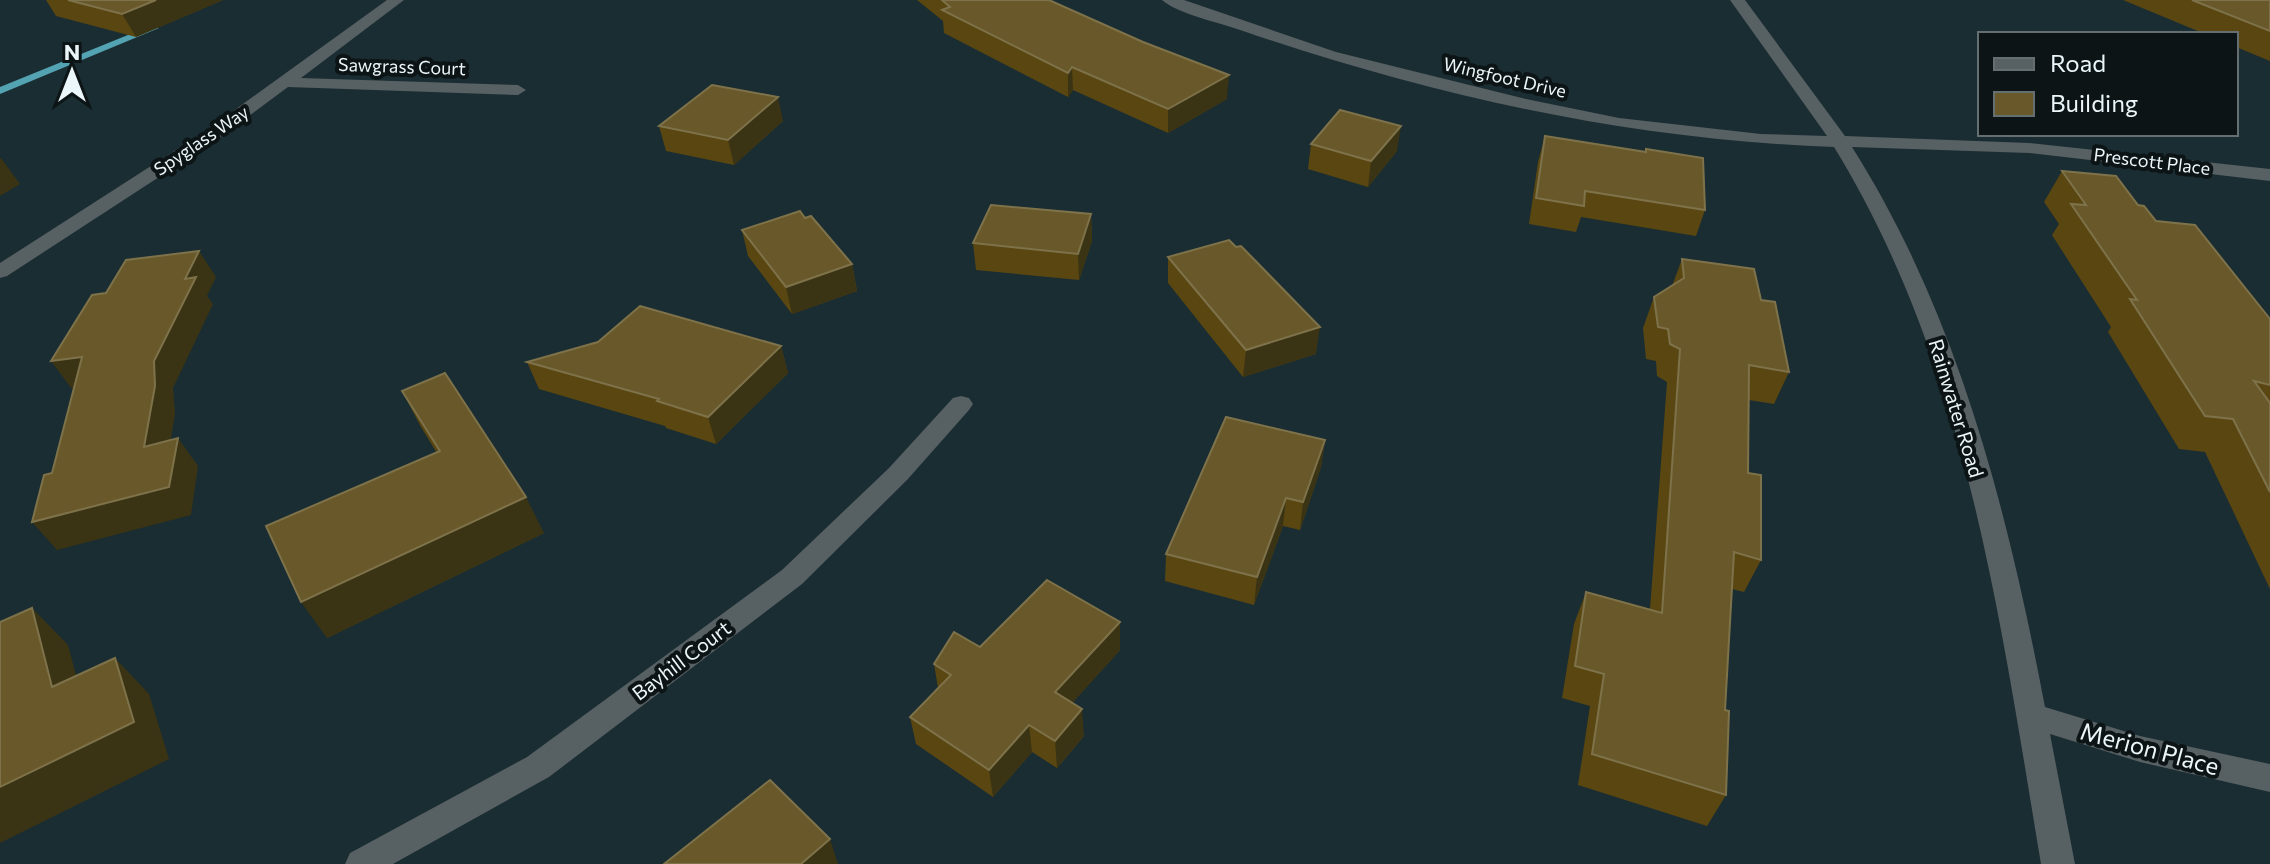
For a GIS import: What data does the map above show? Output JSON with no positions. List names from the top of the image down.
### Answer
{
  "streets": {
    "street": [
      "Sawgrass Court",
      "Wingfoot Drive",
      "Spyglass Way",
      "Prescott Place",
      "Rainwater Road",
      "Bayhill Court",
      "Merion Place"
    ]
  },
  "crossings": [
    ["Sawgrass Court", "Spyglass Way"],
    ["Wingfoot Drive", "Prescott Place"],
    ["Wingfoot Drive", "Rainwater Road"],
    ["Prescott Place", "Rainwater Road"],
    ["Rainwater Road", "Merion Place"]
  ],
  "legend": ["Road", "Building"],
  "north": "top"
}
